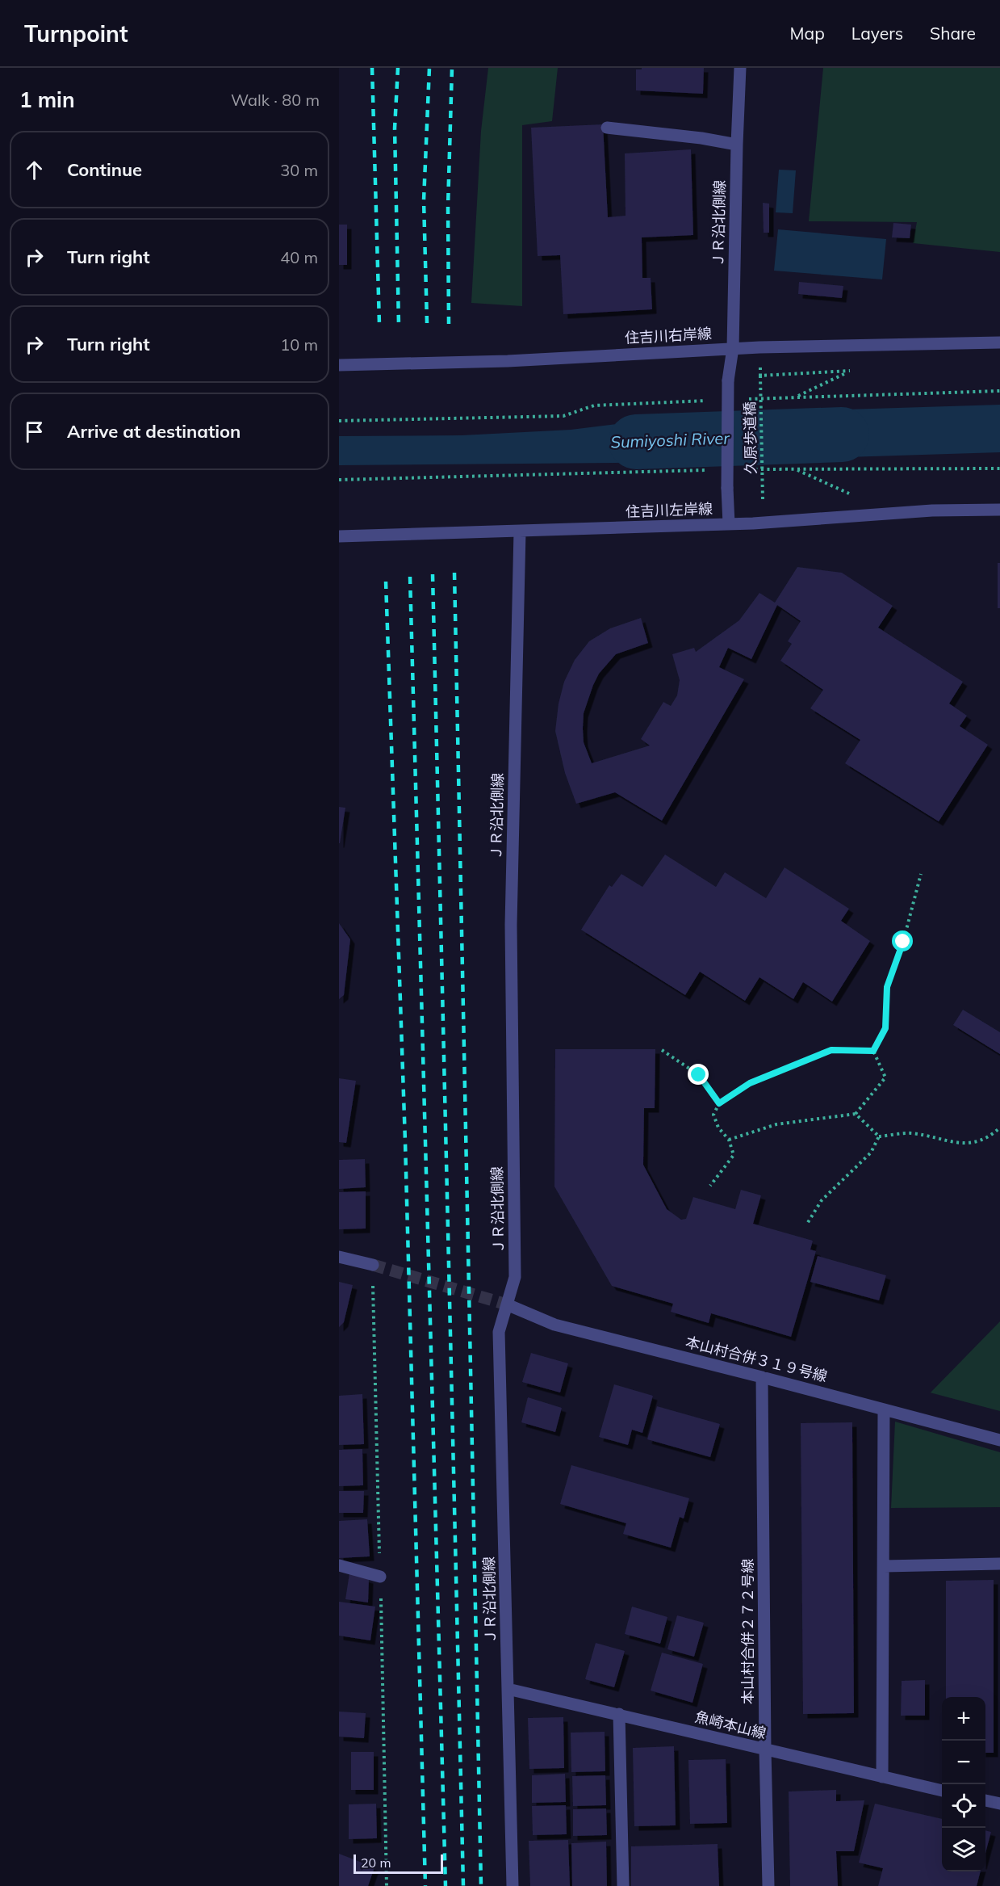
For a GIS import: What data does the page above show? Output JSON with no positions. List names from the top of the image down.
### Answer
{
  "streets": {
    "street": [
      "ＪＲ沿北側線",
      "住吉川右岸線",
      "住吉川左岸線",
      "本山村合併３１９号線",
      "本山村合併２７２号線",
      "魚崎本山線"
    ],
    "path": ["久原歩道橋"]
  },
  "crossings": [
    ["ＪＲ沿北側線", "住吉川右岸線"],
    ["ＪＲ沿北側線", "住吉川左岸線"],
    ["ＪＲ沿北側線", "本山村合併３１９号線"],
    ["ＪＲ沿北側線", "魚崎本山線"],
    ["本山村合併３１９号線", "本山村合併２７２号線"],
    ["本山村合併２７２号線", "魚崎本山線"]
  ],
  "water": ["Sumiyoshi River"],
  "scale_bar": "20 m",
  "page": {
    "header": "Turnpoint",
    "nav": ["Map", "Layers", "Share"],
    "heading": ["1 min", "Walk · 80 m"],
    "list": [
      ["Continue", "30 m"],
      ["Turn right", "40 m"],
      ["Turn right", "10 m"],
      "Arrive at destination"
    ],
    "map_buttons": ["+", "−"],
    "scale": "20 m"
  }
}
